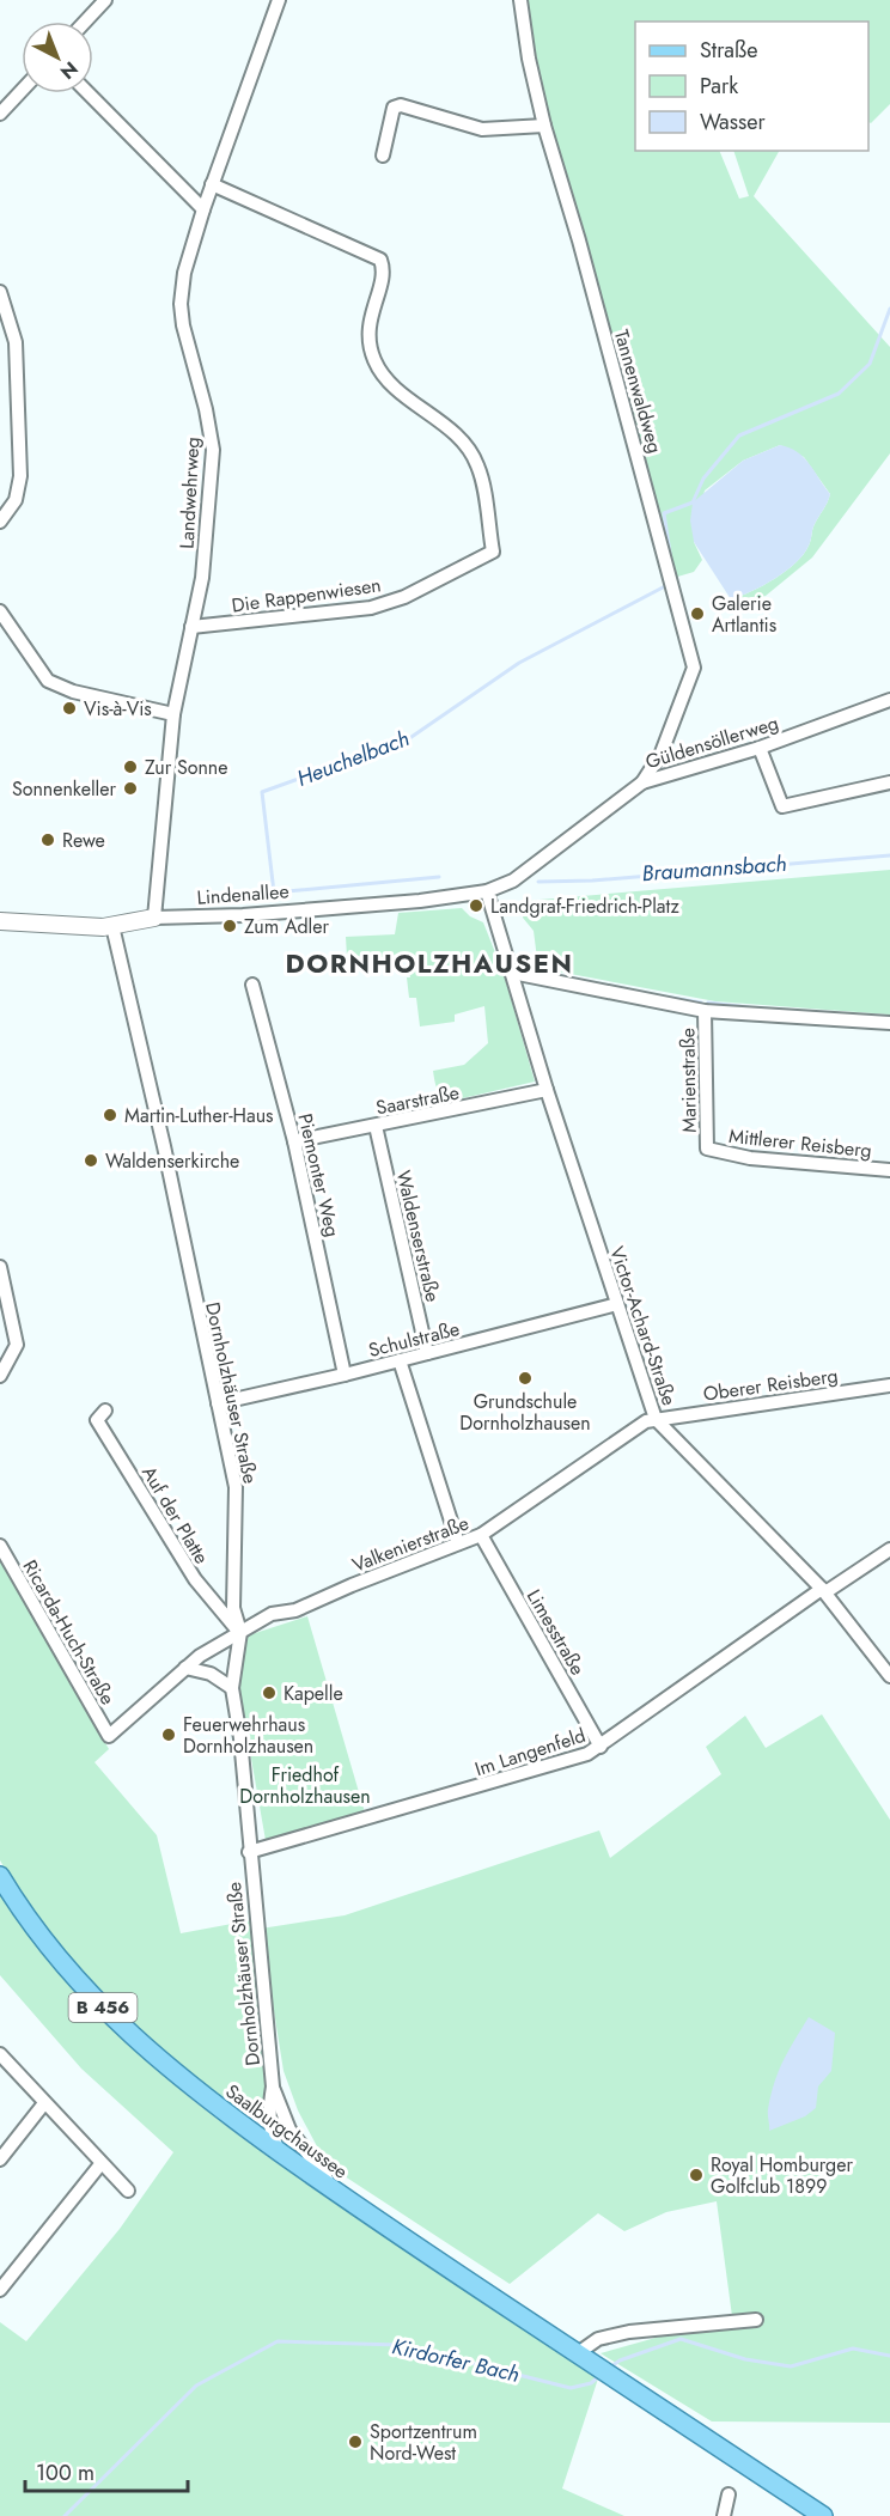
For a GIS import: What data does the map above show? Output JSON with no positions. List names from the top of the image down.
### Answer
{
  "streets": {
    "main road": ["B 456", "Saalburgchaussee"],
    "street": [
      "Tannenwaldweg",
      "Landwehrweg",
      "Die Rappenwiesen",
      "Güldensöllerweg",
      "Lindenallee",
      "Marienstraße",
      "Saarstraße",
      "Mittlerer Reisberg",
      "Piemonter Weg",
      "Waldenserstraße",
      "Victor-Achard-Straße",
      "Schulstraße",
      "Oberer Reisberg",
      "Dornholzhäuser Straße",
      "Auf der Platte",
      "Valkenierstraße",
      "Ricarda-Huch-Straße",
      "Limesstraße",
      "Im Langenfeld"
    ]
  },
  "crossings": [
    ["Tannenwaldweg", "Güldensöllerweg"],
    ["Landwehrweg", "Die Rappenwiesen"],
    ["Landwehrweg", "Lindenallee"],
    ["Güldensöllerweg", "Lindenallee"],
    ["Güldensöllerweg", "Victor-Achard-Straße"],
    ["Lindenallee", "Victor-Achard-Straße"],
    ["Lindenallee", "Dornholzhäuser Straße"],
    ["Marienstraße", "Mittlerer Reisberg"],
    ["Saarstraße", "Piemonter Weg"],
    ["Saarstraße", "Waldenserstraße"],
    ["Saarstraße", "Victor-Achard-Straße"],
    ["Piemonter Weg", "Schulstraße"],
    ["Waldenserstraße", "Schulstraße"],
    ["Victor-Achard-Straße", "Schulstraße"],
    ["Victor-Achard-Straße", "Oberer Reisberg"],
    ["Victor-Achard-Straße", "Valkenierstraße"],
    ["Victor-Achard-Straße", "Im Langenfeld"],
    ["Schulstraße", "Dornholzhäuser Straße"],
    ["Oberer Reisberg", "Valkenierstraße"],
    ["Dornholzhäuser Straße", "Auf der Platte"],
    ["Dornholzhäuser Straße", "Valkenierstraße"],
    ["Dornholzhäuser Straße", "Im Langenfeld"],
    ["Dornholzhäuser Straße", "Saalburgchaussee"],
    ["Auf der Platte", "Valkenierstraße"],
    ["Valkenierstraße", "Ricarda-Huch-Straße"],
    ["Valkenierstraße", "Limesstraße"],
    ["Limesstraße", "Im Langenfeld"]
  ],
  "districts": ["DORNHOLZHAUSEN"],
  "water": ["Heuchelbach", "Braumannsbach", "Kirdorfer Bach"],
  "parks": ["Friedhof Dornholzhausen"],
  "places": [
    "Galerie Artlantis",
    "Vis-à-Vis",
    "Zur Sonne",
    "Sonnenkeller",
    "Rewe",
    "Landgraf-Friedrich-Platz",
    "Zum Adler",
    "Martin-Luther-Haus",
    "Waldenserkirche",
    "Grundschule Dornholzhausen",
    "Kapelle",
    "Feuerwehrhaus Dornholzhausen",
    "Royal Homburger Golfclub 1899",
    "Sportzentrum Nord-West"
  ],
  "legend": ["Straße", "Park", "Wasser"],
  "scale_bar": "100 m",
  "north": "bottom right"
}
